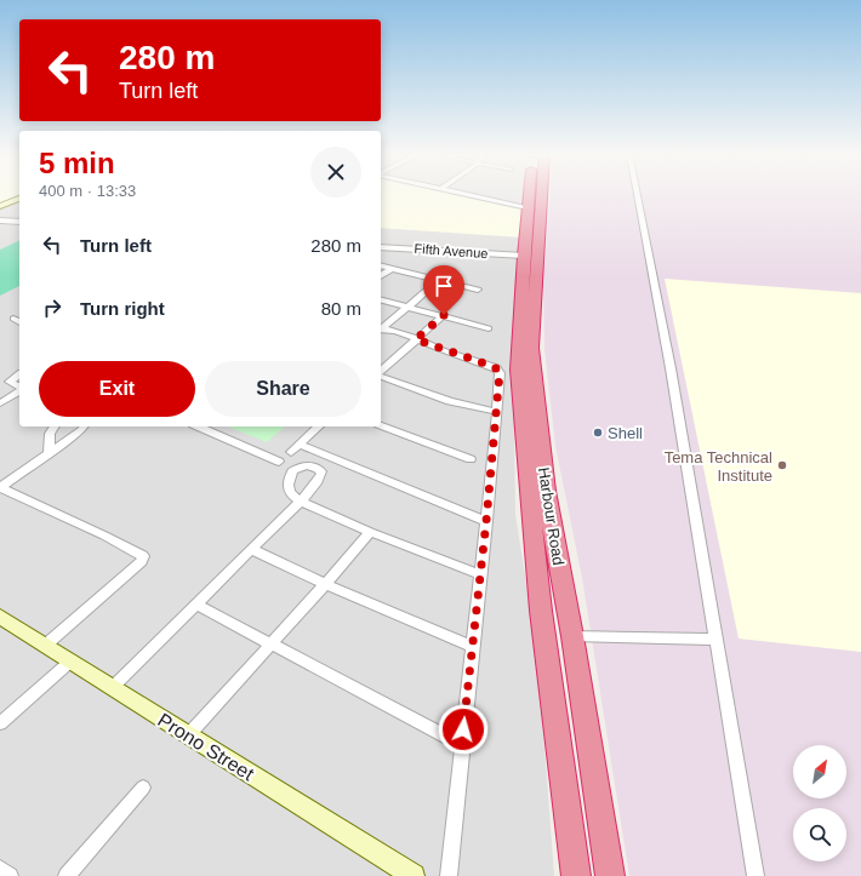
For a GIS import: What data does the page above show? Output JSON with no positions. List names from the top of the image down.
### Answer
{
  "streets": {
    "highway": ["Harbour Road"],
    "street": ["Fifth Avenue", "Prono Street"]
  },
  "crossings": [
    ["Fifth Avenue", "Harbour Road"]
  ],
  "places": ["Shell", "Tema Technical Institute"],
  "north": "top right",
  "page": {
    "turn": ["280 m", "Turn left"],
    "heading": ["5 min", "400 m · 13:33"],
    "list": [
      {
        "name": "Turn left",
        "value": "280 m"
      },
      {
        "name": "Turn right",
        "value": "80 m"
      }
    ],
    "buttons": ["Exit", "Share"]
  }
}
